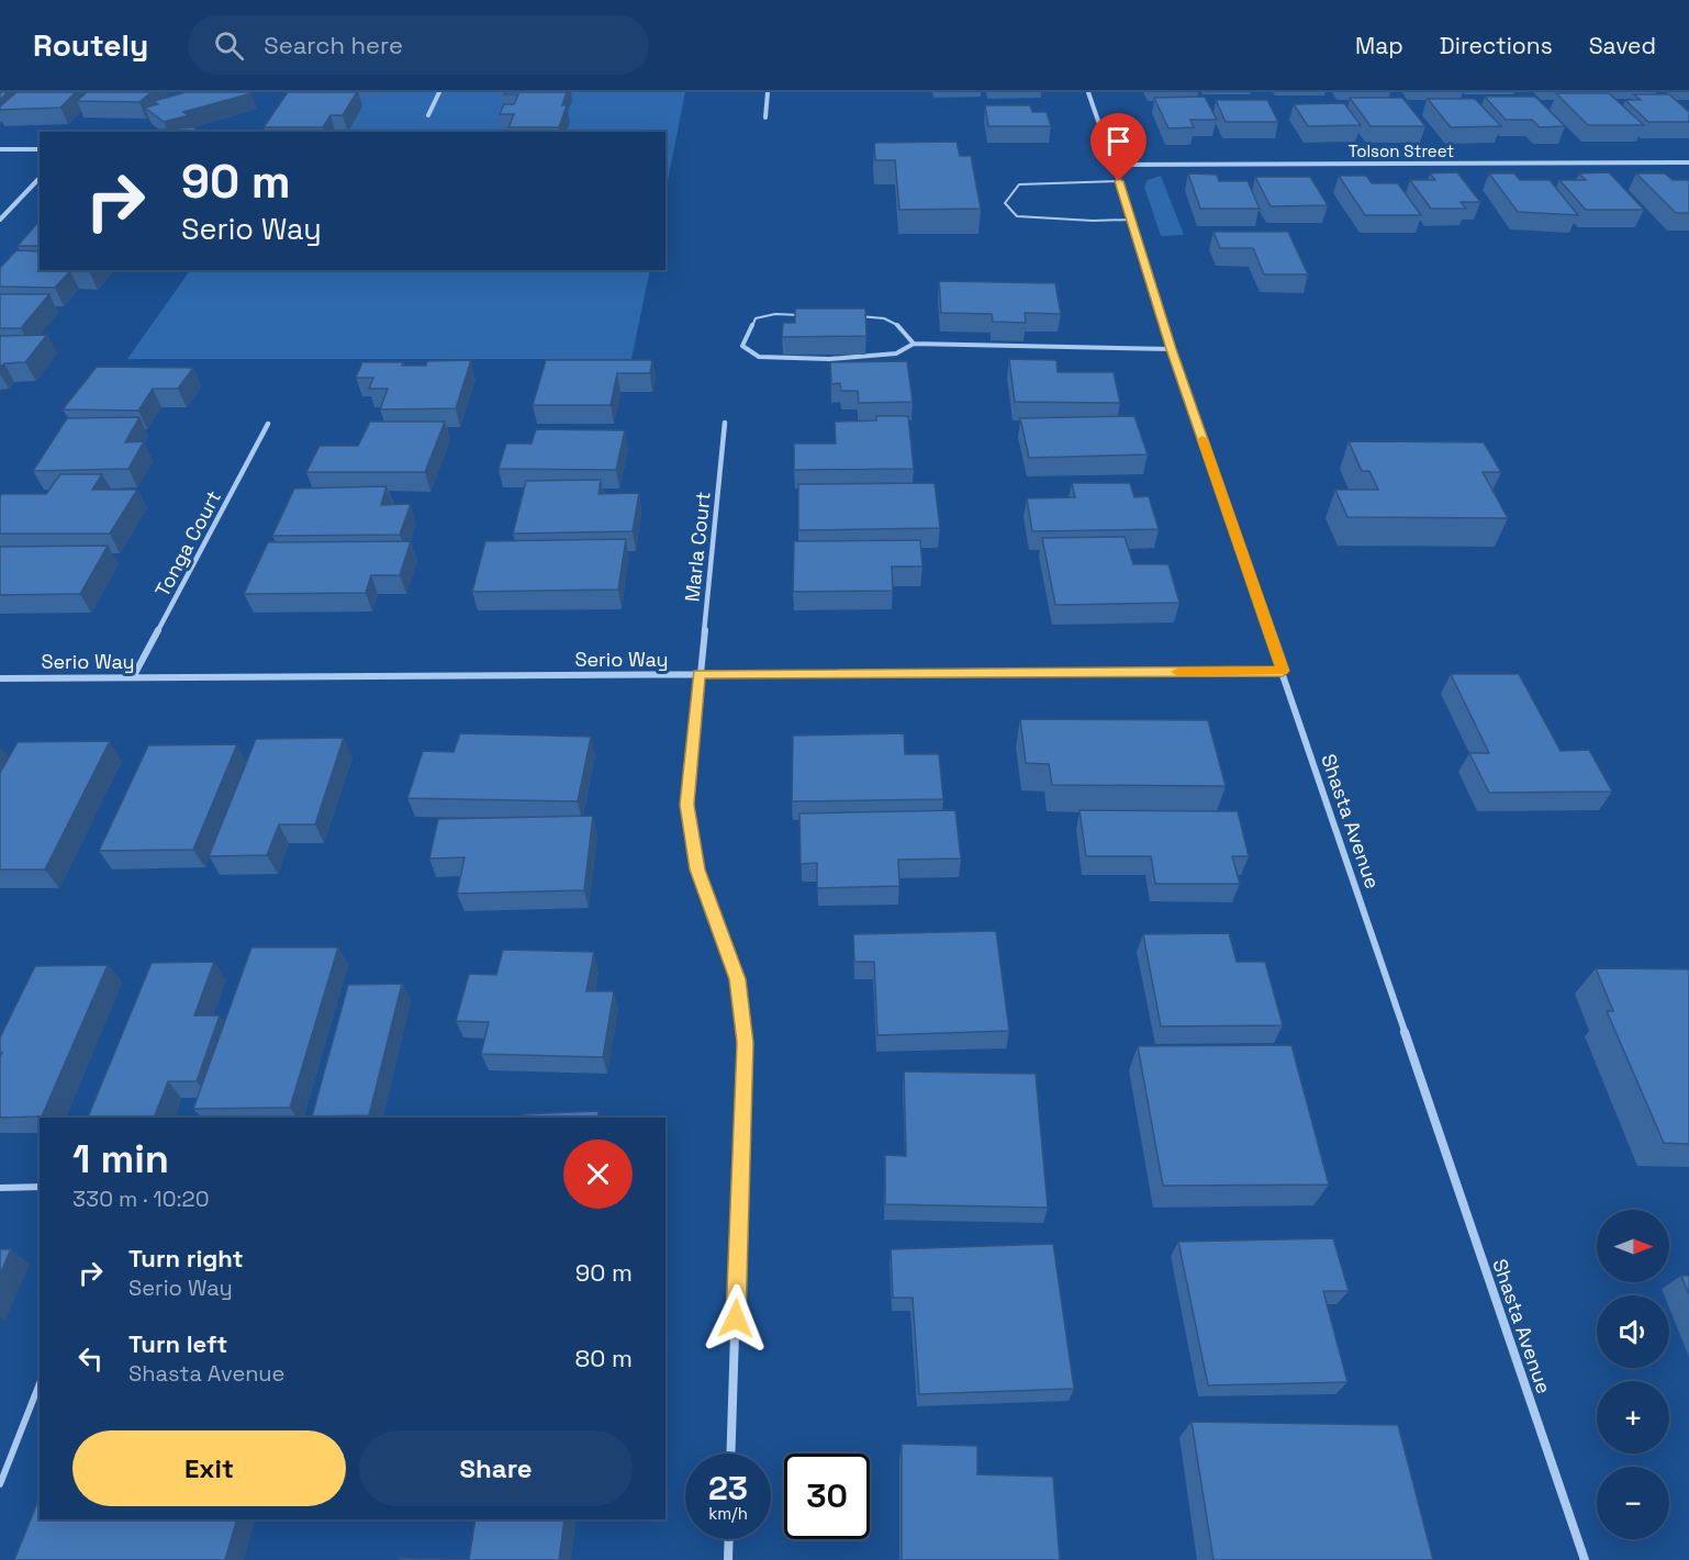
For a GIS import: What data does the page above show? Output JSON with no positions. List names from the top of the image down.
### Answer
{
  "streets": {
    "street": [
      "Tolson Street",
      "Tonga Court",
      "Marla Court",
      "Serio Way",
      "Shasta Avenue"
    ]
  },
  "crossings": [
    ["Tolson Street", "Shasta Avenue"],
    ["Tonga Court", "Serio Way"],
    ["Marla Court", "Serio Way"],
    ["Serio Way", "Shasta Avenue"]
  ],
  "north": "right",
  "page": {
    "header": "Routely",
    "search": "Search here",
    "nav": ["Map", "Directions", "Saved"],
    "turn": ["90 m", "Serio Way"],
    "heading": ["1 min", "330 m · 10:20"],
    "map_buttons": ["+", "−"],
    "list": [
      {
        "name": "Turn right",
        "note": "Serio Way",
        "value": "90 m"
      },
      {
        "name": "Turn left",
        "note": "Shasta Avenue",
        "value": "80 m"
      }
    ],
    "buttons": ["Exit", "Share"],
    "speed": "23 km/h",
    "limit": "30"
  }
}
